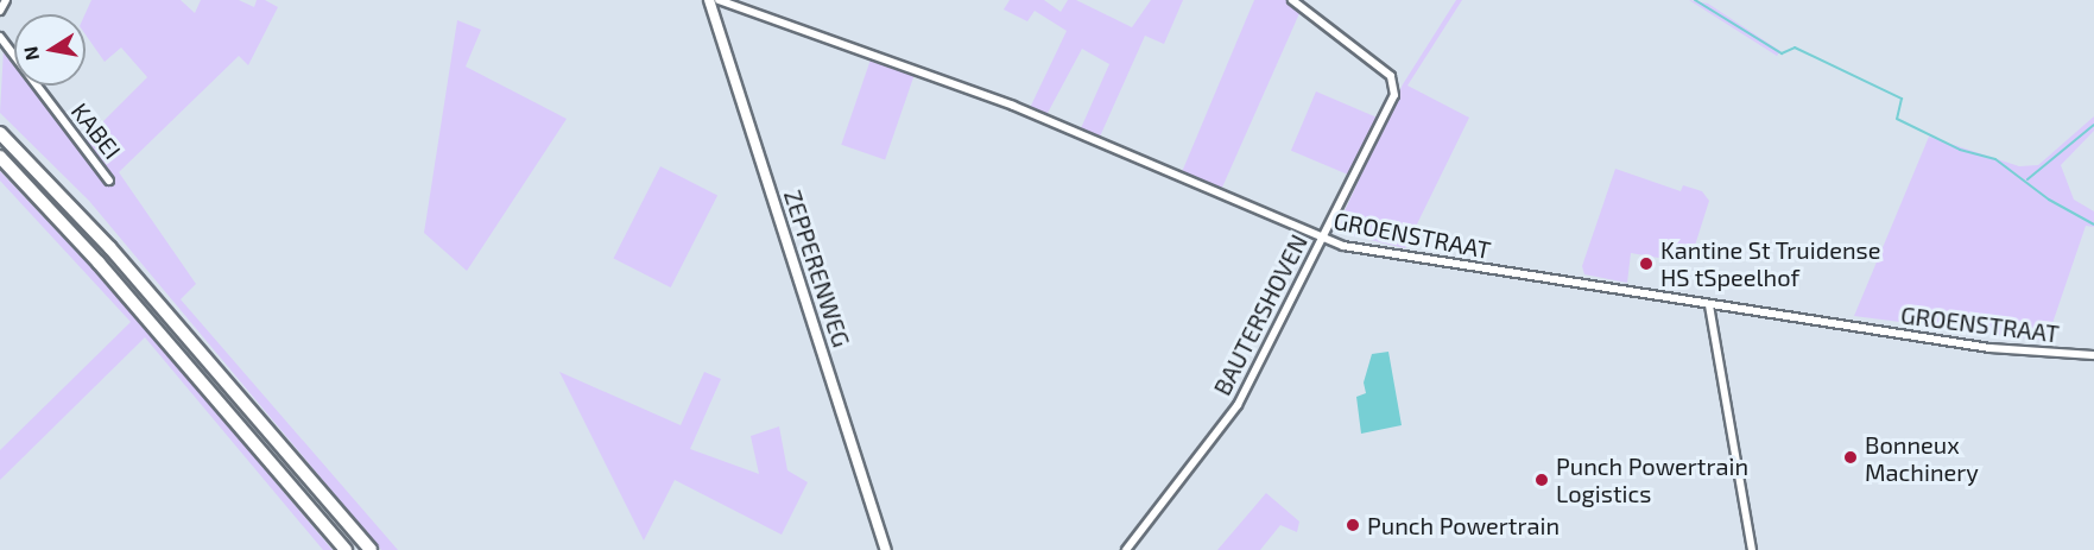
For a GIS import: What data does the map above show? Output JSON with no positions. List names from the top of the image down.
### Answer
{
  "streets": {
    "street": [
      "KABEI",
      "GROENSTRAAT",
      "ZEPPERENWEG",
      "BAUTERSHOVEN"
    ]
  },
  "crossings": [
    ["GROENSTRAAT", "BAUTERSHOVEN"]
  ],
  "places": [
    "Kantine St Truidense HS tSpeelhof",
    "Bonneux Machinery",
    "Punch Powertrain Logistics",
    "Punch Powertrain"
  ],
  "north": "left"
}
